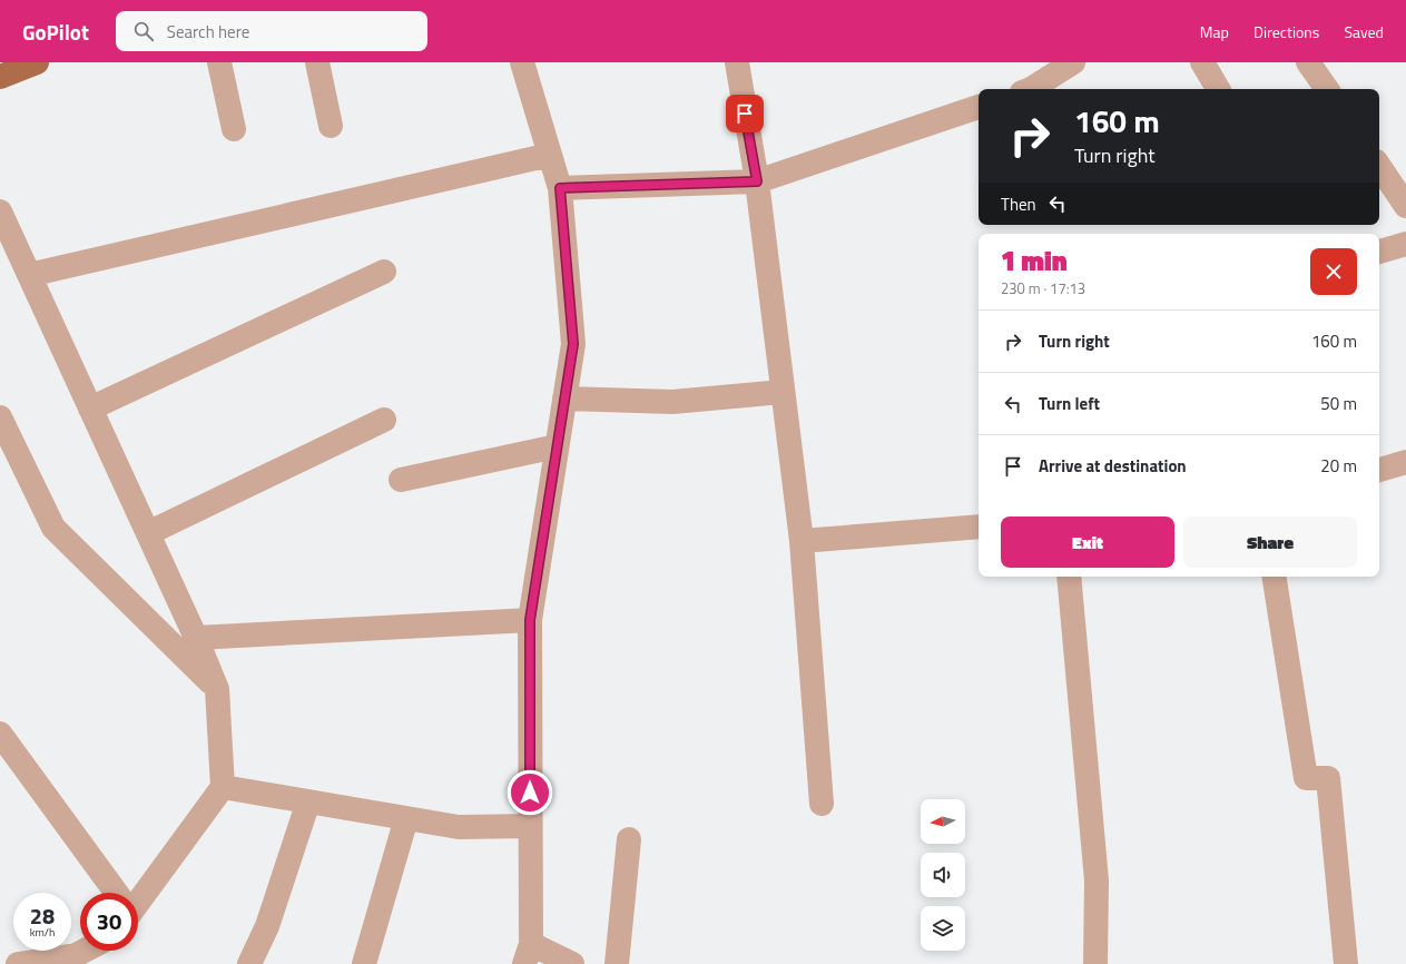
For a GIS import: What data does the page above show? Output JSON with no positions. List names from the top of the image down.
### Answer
{
  "north": "left",
  "page": {
    "header": "GoPilot",
    "search": "Search here",
    "nav": ["Map", "Directions", "Saved"],
    "turn": ["160 m", "Turn right"],
    "then": "Then",
    "heading": ["1 min", "230 m · 17:13"],
    "list": [
      {
        "name": "Turn right",
        "value": "160 m"
      },
      {
        "name": "Turn left",
        "value": "50 m"
      },
      {
        "name": "Arrive at destination",
        "value": "20 m"
      }
    ],
    "buttons": ["Exit", "Share"],
    "speed": "28 km/h",
    "limit": "30"
  }
}
